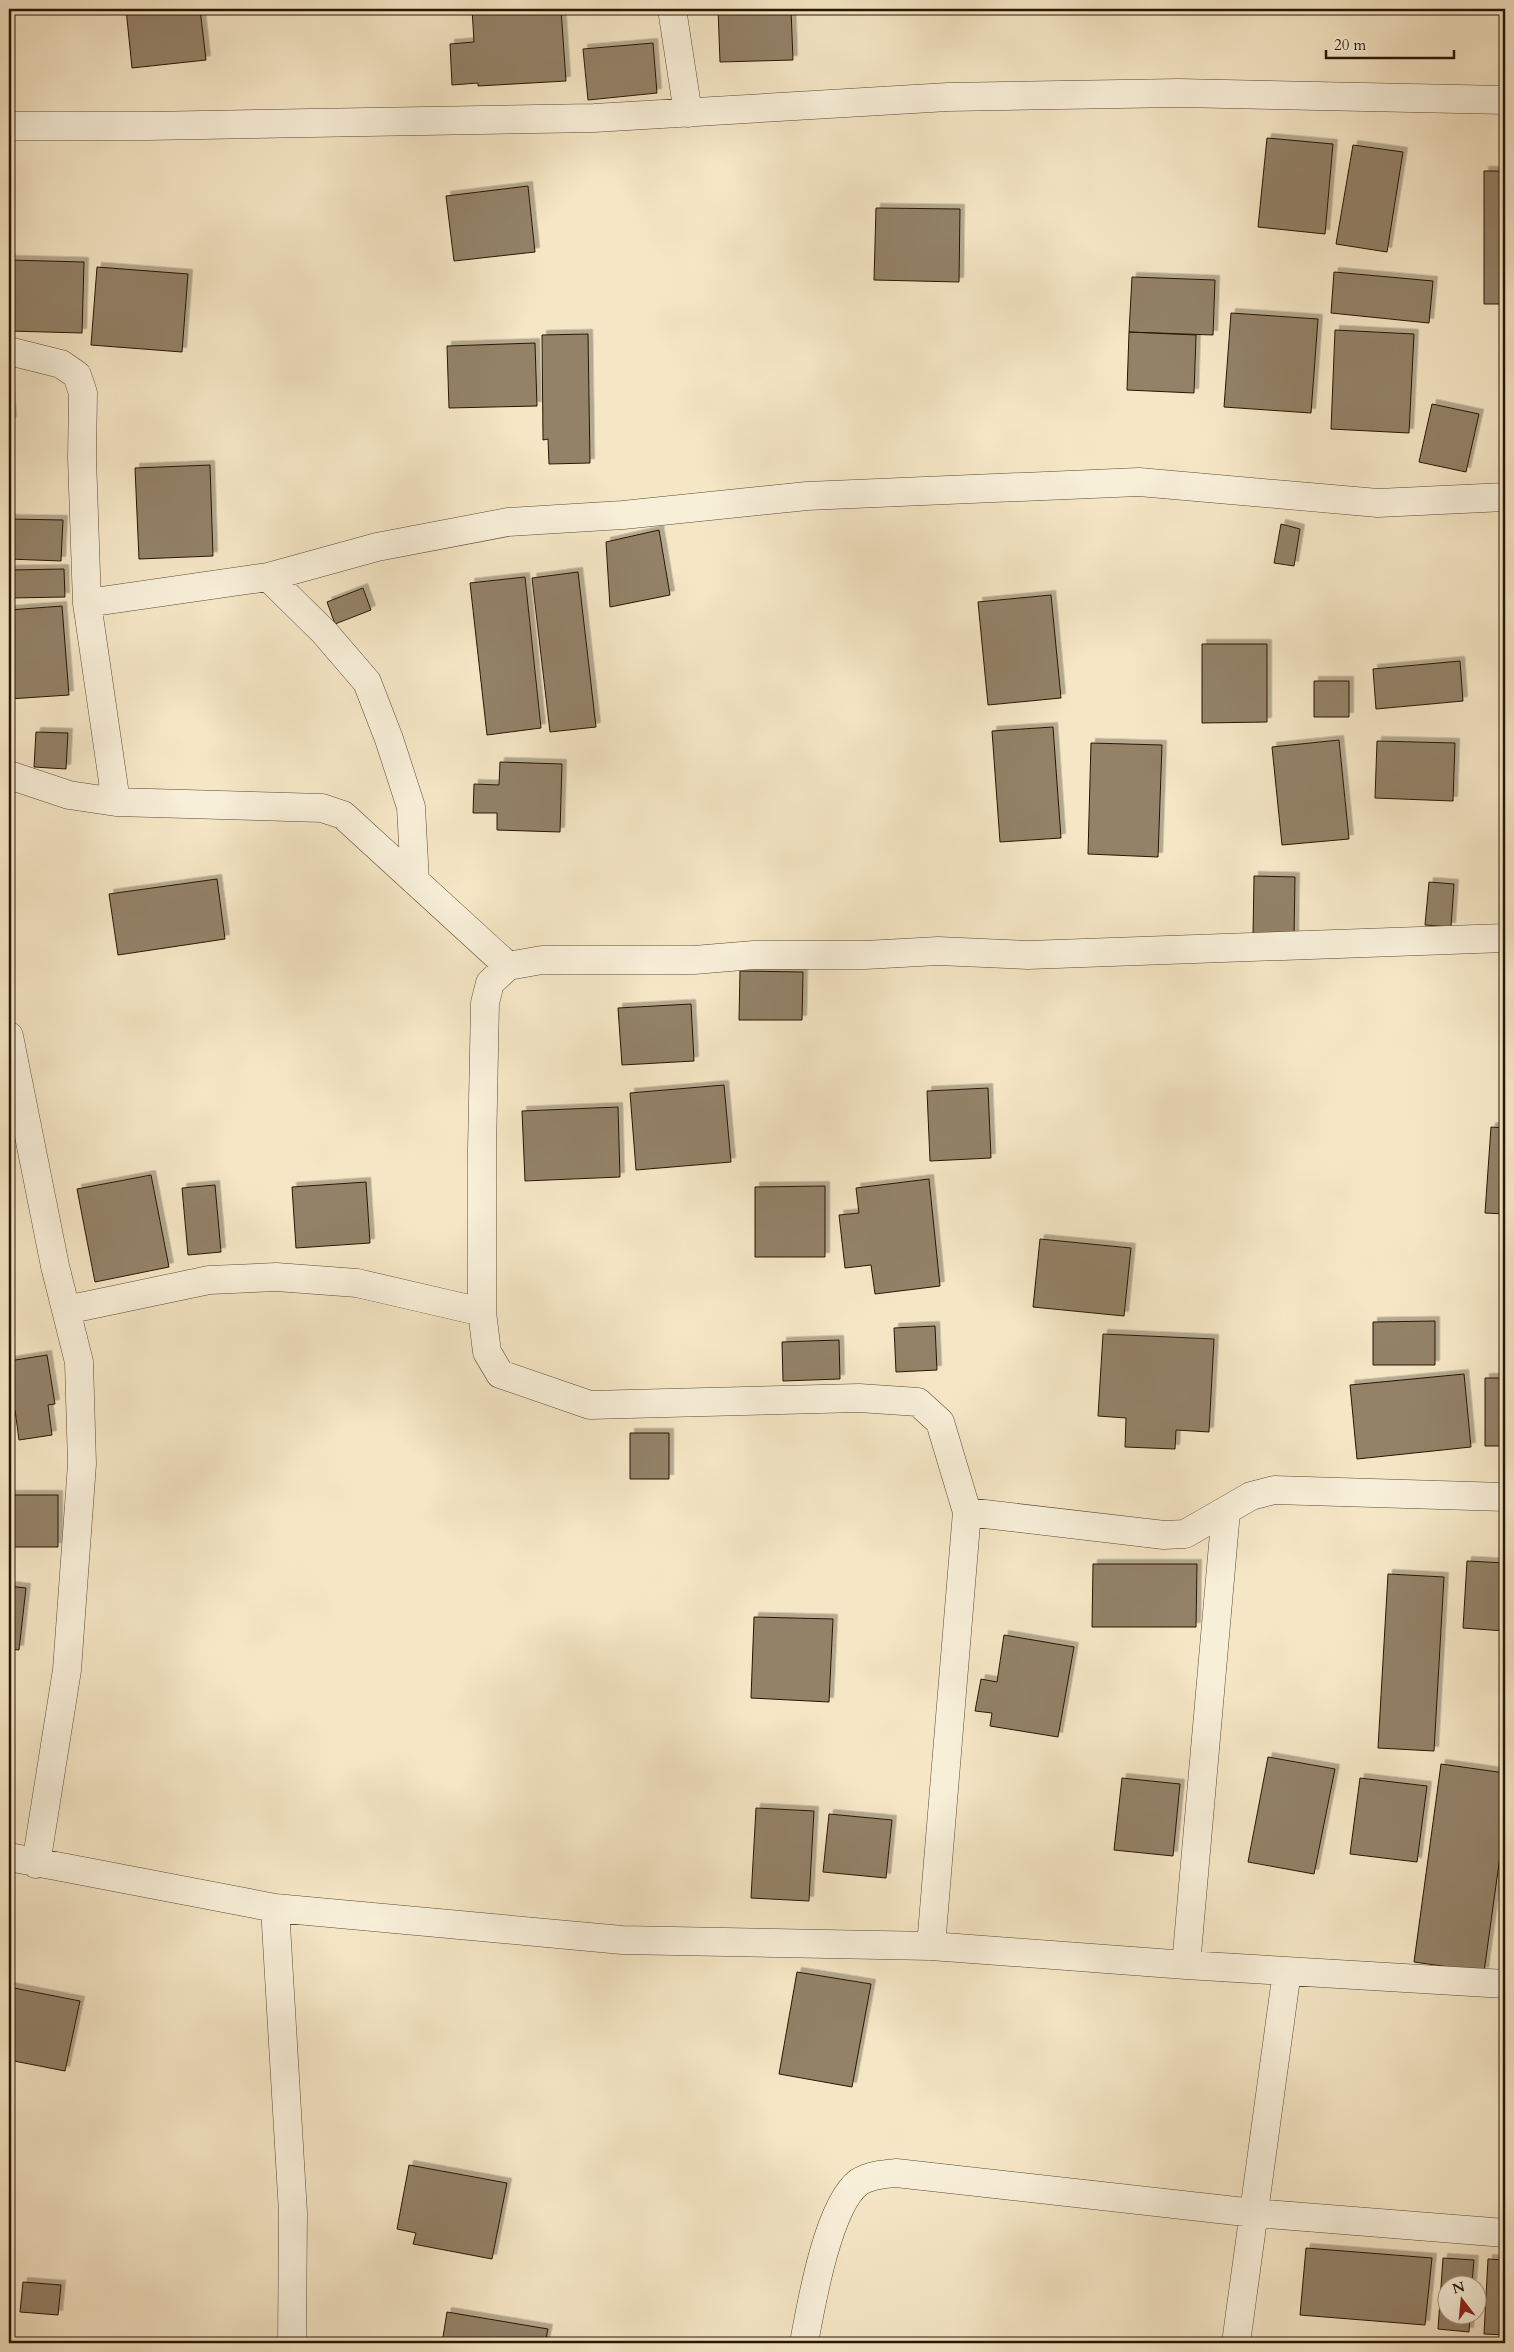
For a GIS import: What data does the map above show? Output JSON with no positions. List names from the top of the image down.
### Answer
{
  "scale_bar": "20 m",
  "north": "top"
}
